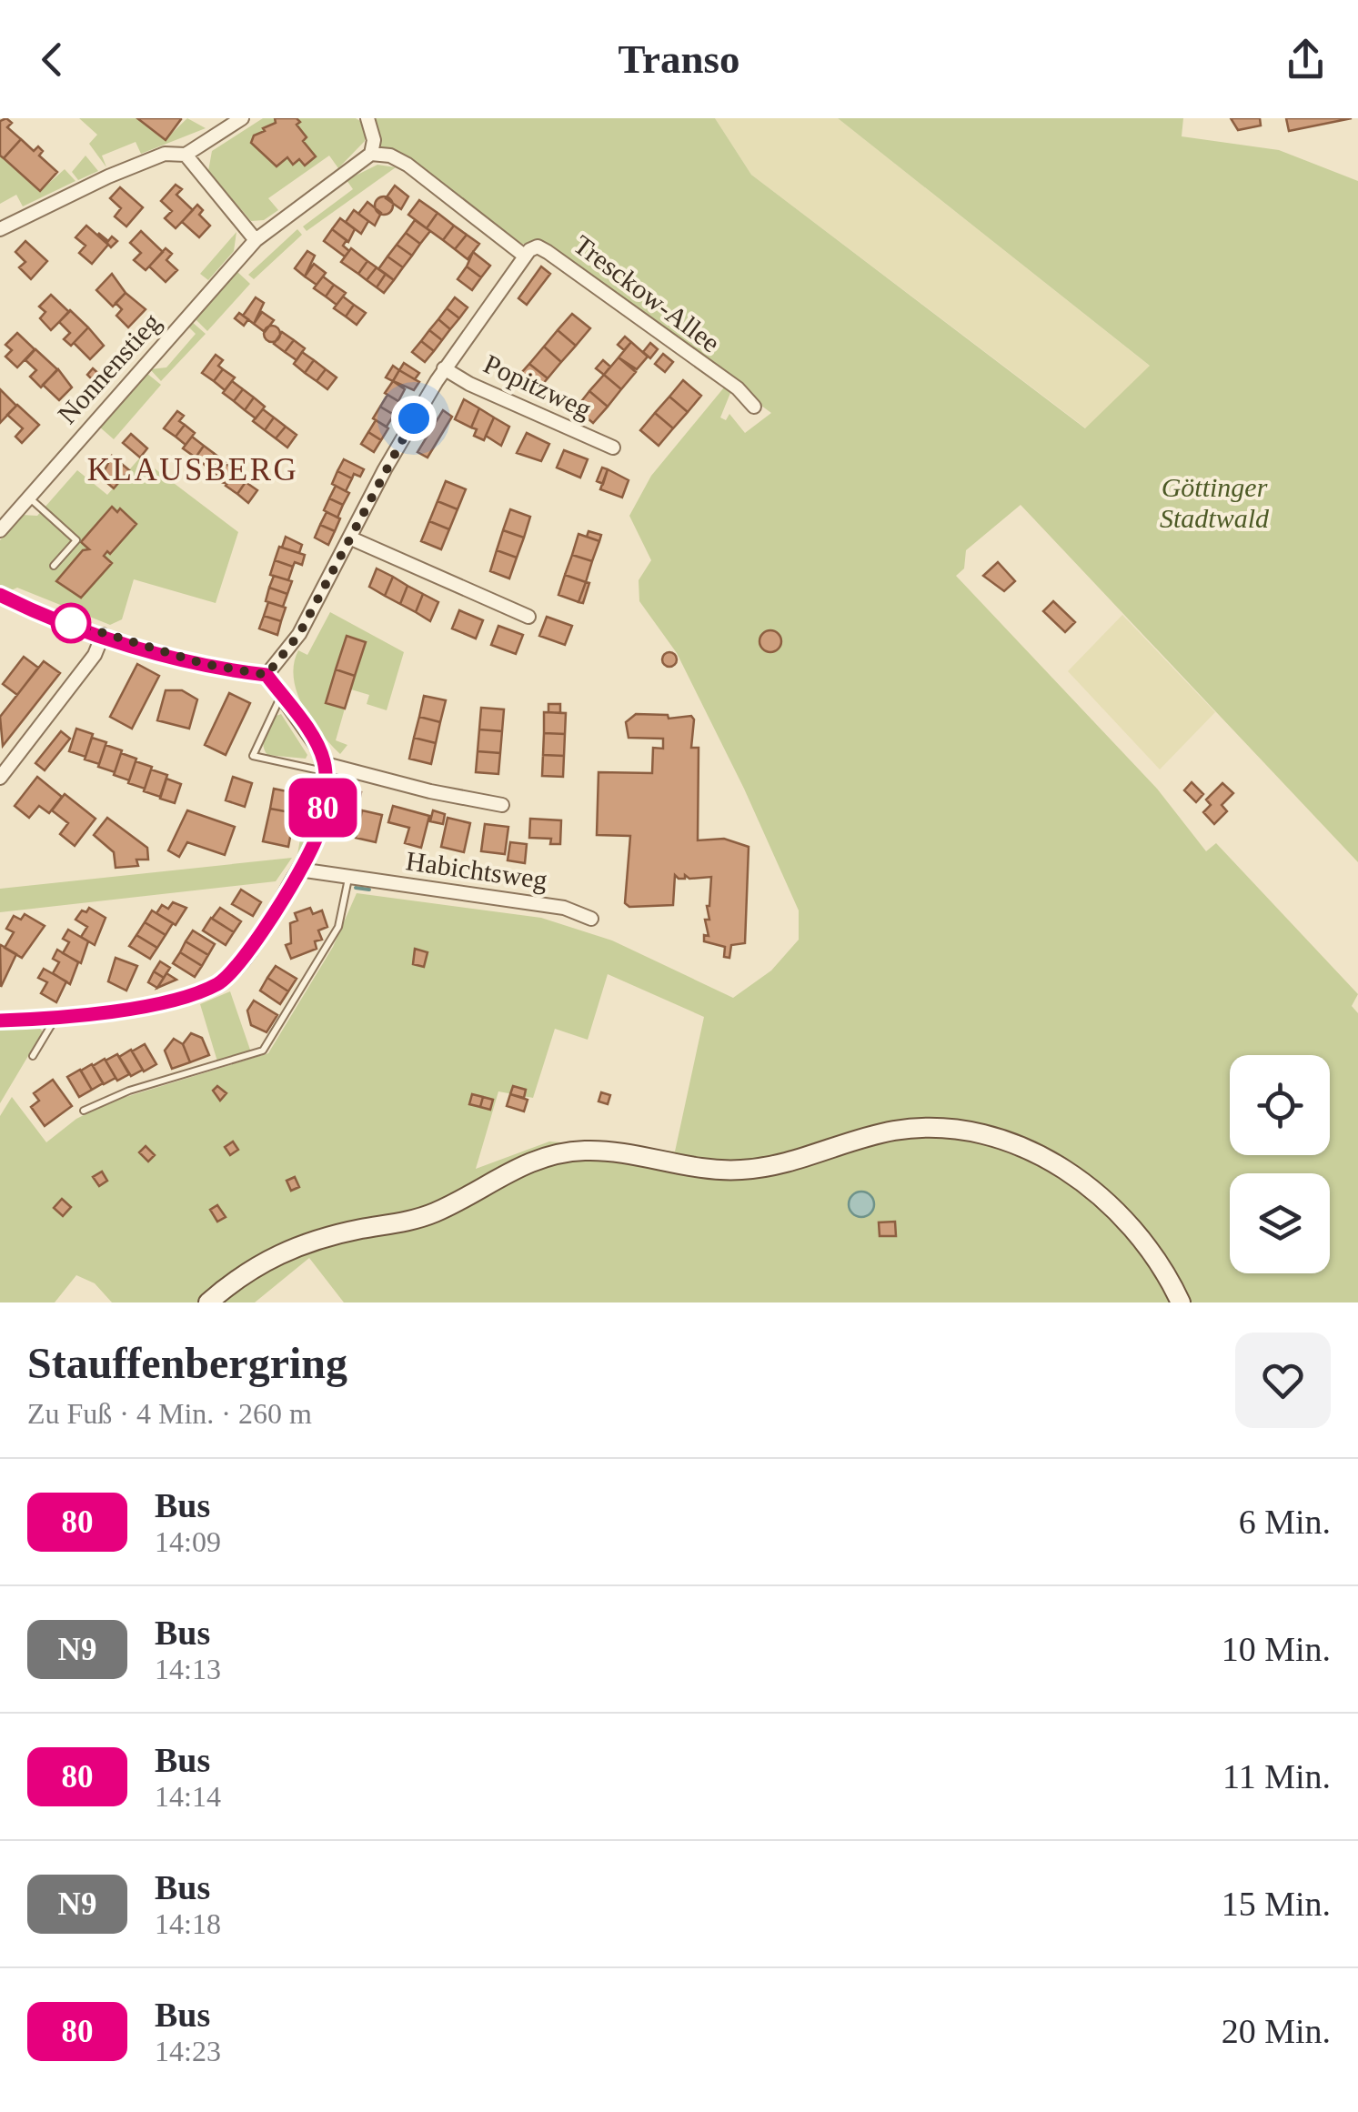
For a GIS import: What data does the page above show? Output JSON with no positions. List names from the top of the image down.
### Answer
{
  "streets": {
    "street": [
      "Tresckow-Allee",
      "Nonnenstieg",
      "Popitzweg",
      "Habichtsweg"
    ]
  },
  "crossings": [
    ["Tresckow-Allee", "Nonnenstieg"]
  ],
  "districts": ["KLAUSBERG"],
  "parks": ["Göttinger Stadtwald"],
  "lines": ["bus line 80"],
  "page": {
    "header": "Transo",
    "on_map": "80",
    "heading": ["Stauffenbergring", "Zu Fuß · 4 Min. · 260 m"],
    "list": [
      {
        "mark": "80",
        "name": "Bus",
        "note": "14:09",
        "value": "6 Min."
      },
      {
        "mark": "N9",
        "name": "Bus",
        "note": "14:13",
        "value": "10 Min."
      },
      {
        "mark": "80",
        "name": "Bus",
        "note": "14:14",
        "value": "11 Min."
      },
      {
        "mark": "N9",
        "name": "Bus",
        "note": "14:18",
        "value": "15 Min."
      },
      {
        "mark": "80",
        "name": "Bus",
        "note": "14:23",
        "value": "20 Min."
      }
    ]
  }
}
